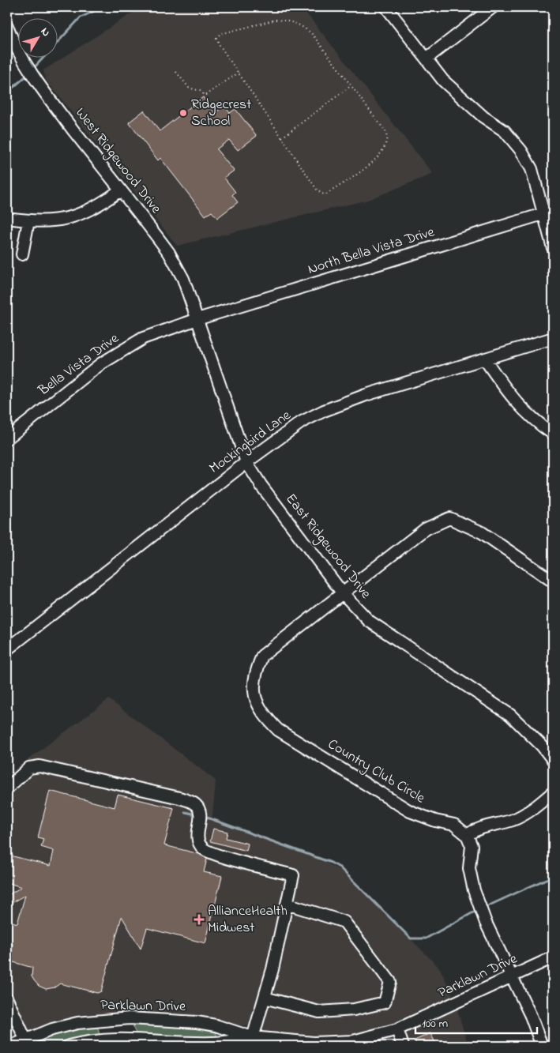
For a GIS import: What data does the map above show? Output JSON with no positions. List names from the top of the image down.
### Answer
{
  "streets": {
    "street": [
      "West Ridgewood Drive",
      "North Bella Vista Drive",
      "Bella Vista Drive",
      "Mockingbird Lane",
      "East Ridgewood Drive",
      "Country Club Circle",
      "Parklawn Drive"
    ]
  },
  "crossings": [
    ["West Ridgewood Drive", "North Bella Vista Drive"],
    ["West Ridgewood Drive", "Bella Vista Drive"],
    ["West Ridgewood Drive", "East Ridgewood Drive"],
    ["North Bella Vista Drive", "Bella Vista Drive"],
    ["North Bella Vista Drive", "East Ridgewood Drive"],
    ["Bella Vista Drive", "East Ridgewood Drive"],
    ["Mockingbird Lane", "East Ridgewood Drive"],
    ["East Ridgewood Drive", "Country Club Circle"]
  ],
  "places": {
    "other": ["Ridgecrest School"],
    "health": ["AllianceHealth Midwest"]
  },
  "scale_bar": "100 m",
  "north": "top right"
}
